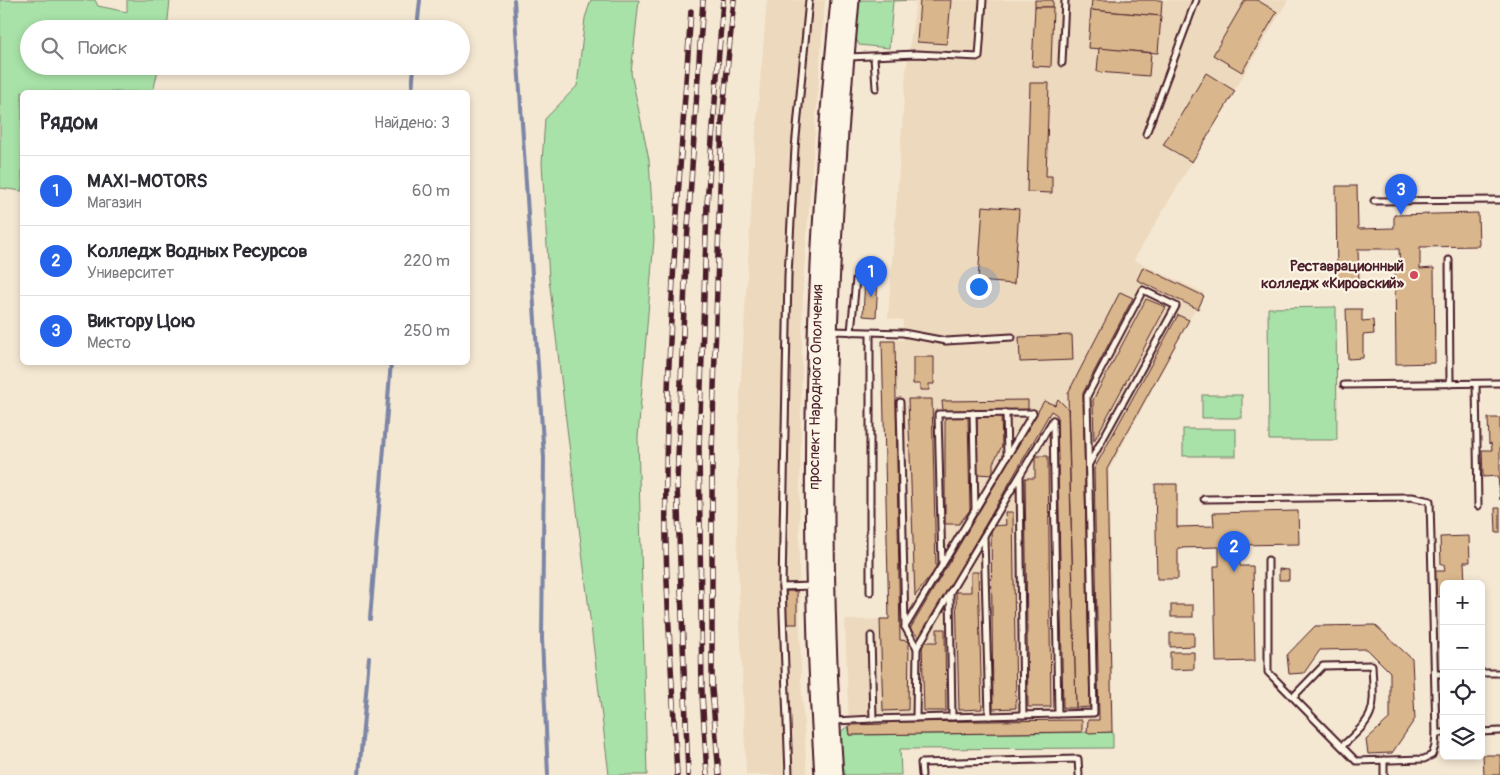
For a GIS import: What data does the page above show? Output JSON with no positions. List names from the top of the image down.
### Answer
{
  "streets": {
    "main road": ["проспект Народного Ополчения"]
  },
  "places": ["Реставрационный колледж «Кировский»"],
  "page": {
    "search": "Поиск",
    "heading": ["Рядом", "Найдено: 3"],
    "list": [
      {
        "mark": "1",
        "name": "MAXI-MOTORS",
        "note": "Магазин",
        "value": "60 m"
      },
      {
        "mark": "2",
        "name": "Колледж Водных Ресурсов",
        "note": "Университет",
        "value": "220 m"
      },
      {
        "mark": "3",
        "name": "Виктору Цою",
        "note": "Место",
        "value": "250 m"
      }
    ],
    "pins": ["3", "1", "2"],
    "map_buttons": ["+", "−"]
  }
}
